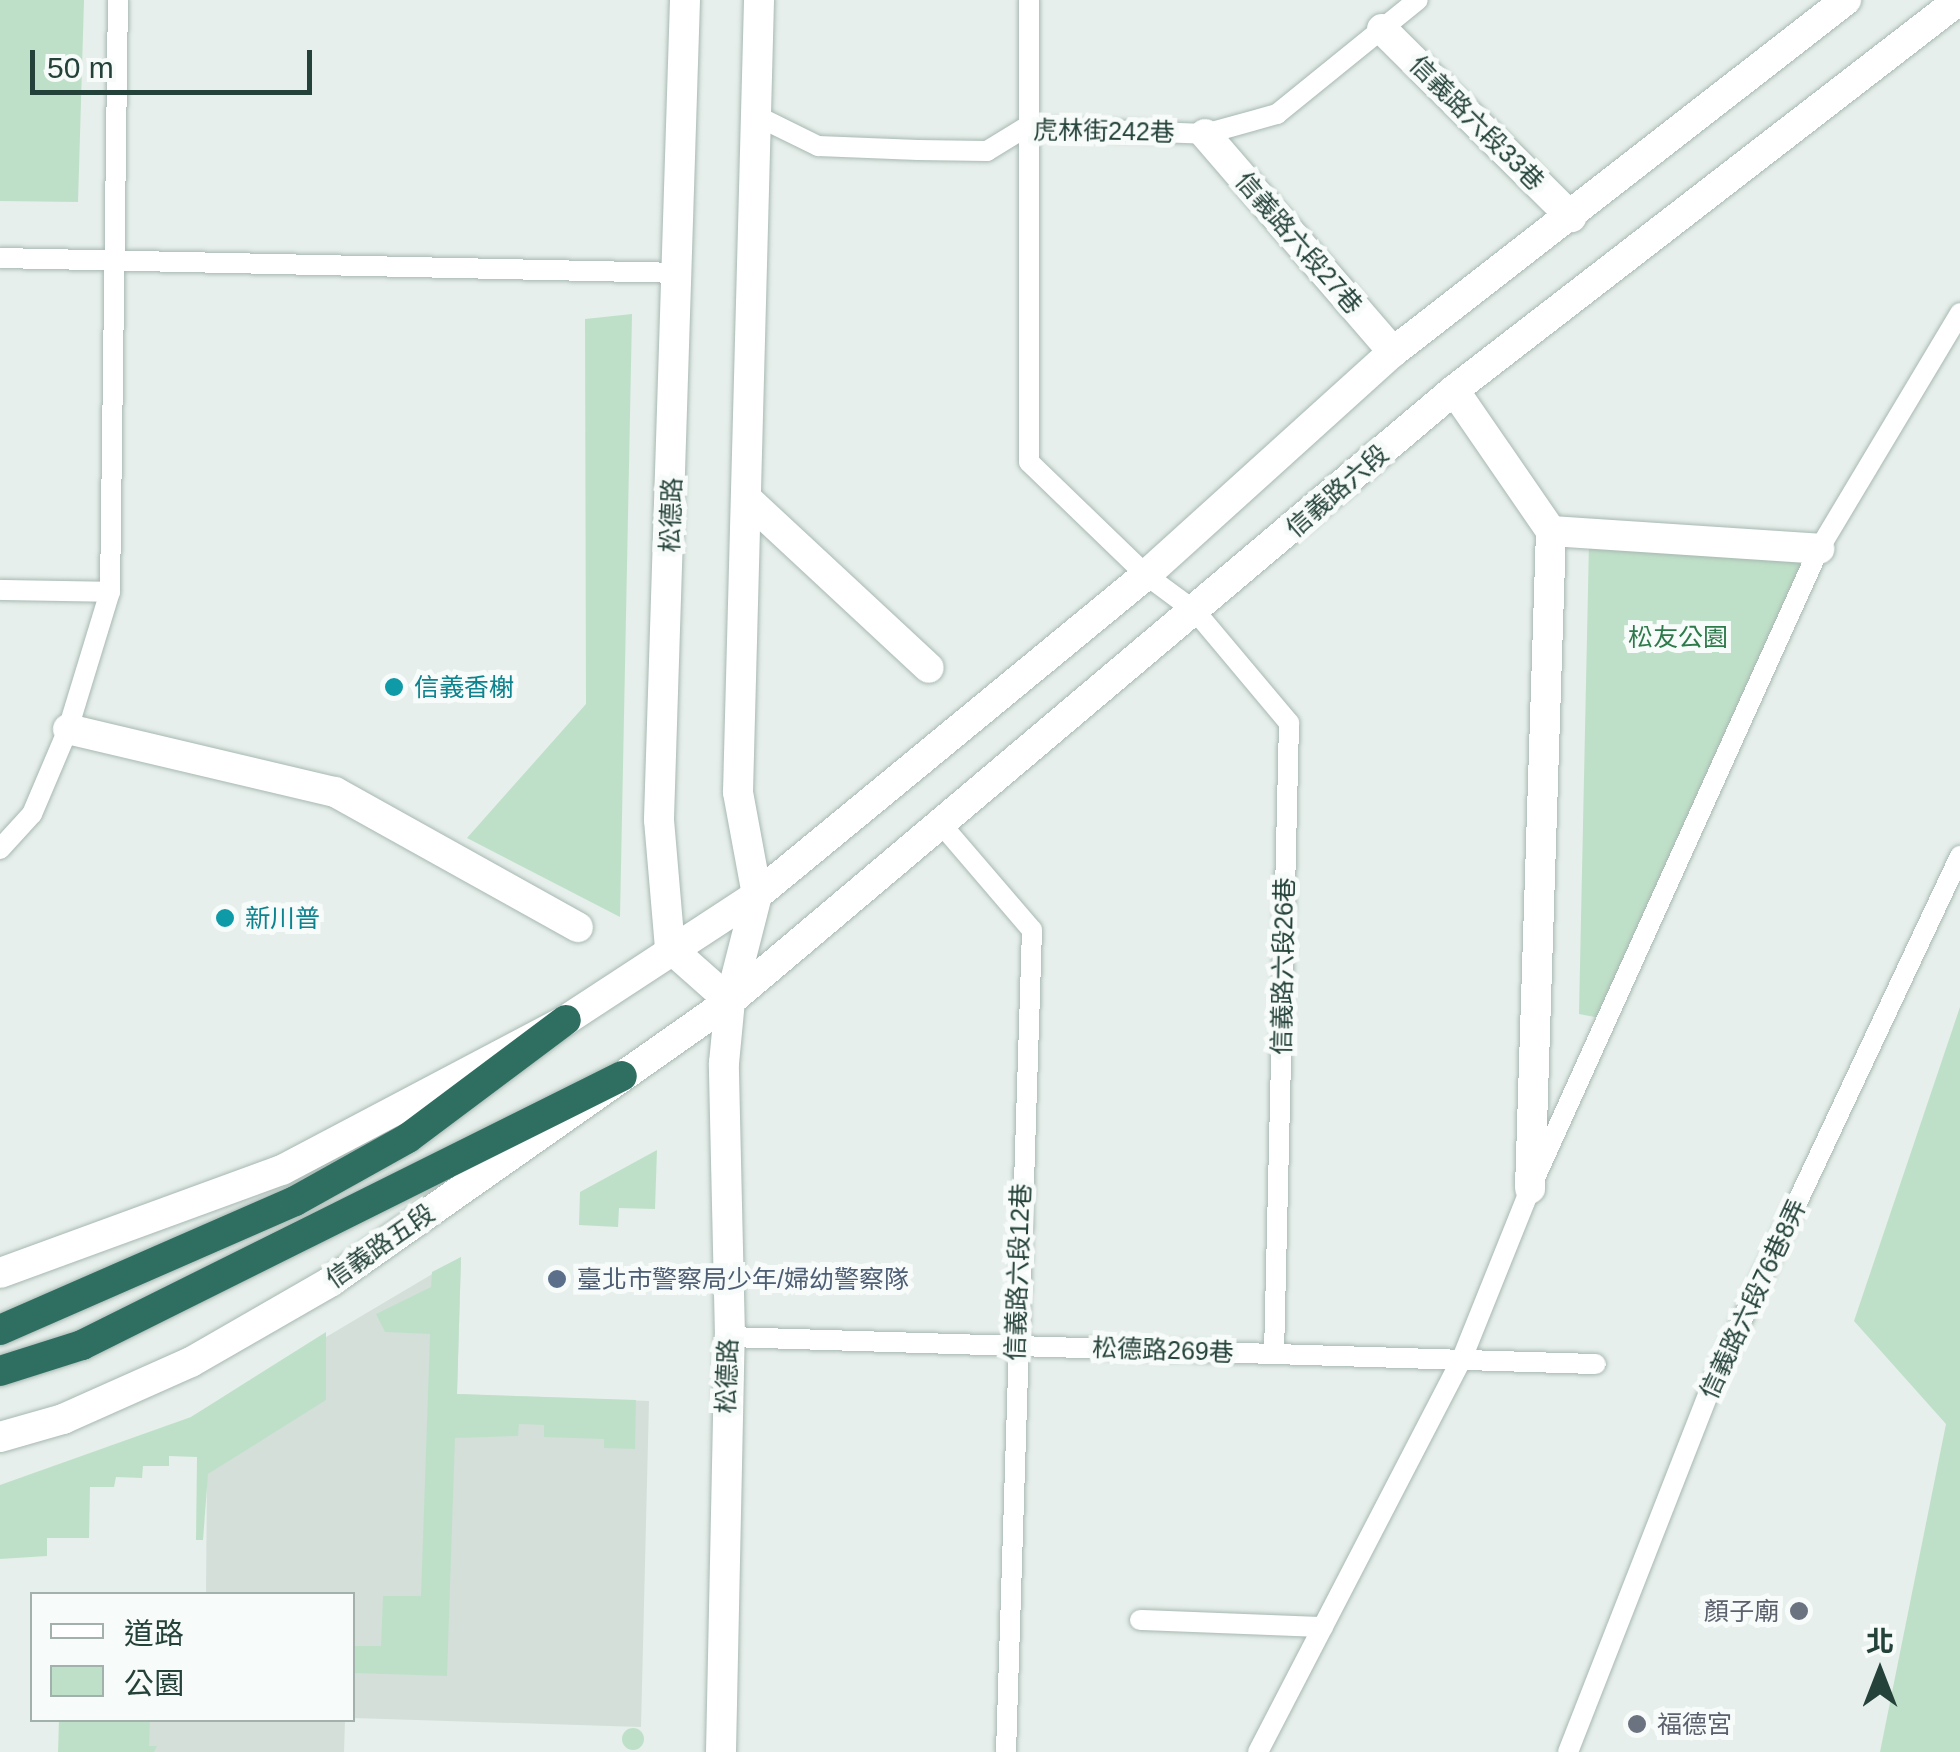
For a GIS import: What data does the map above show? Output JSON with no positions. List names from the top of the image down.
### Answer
{
  "streets": {
    "street": [
      "信義路六段33巷",
      "信義路六段27巷",
      "信義路六段",
      "松德路",
      "信義路五段"
    ],
    "lane": [
      "虎林街242巷",
      "信義路六段26巷",
      "信義路六段12巷",
      "信義路六段76巷8弄",
      "松德路269巷"
    ]
  },
  "crossings": [
    ["信義路六段33巷", "虎林街242巷"],
    ["虎林街242巷", "信義路六段27巷"],
    ["虎林街242巷", "松德路"],
    ["虎林街242巷", "信義路六段26巷"],
    ["信義路六段", "松德路"],
    ["信義路六段", "信義路六段26巷"],
    ["信義路六段", "信義路五段"],
    ["信義路六段", "信義路六段12巷"],
    ["松德路", "信義路五段"],
    ["松德路", "松德路269巷"],
    ["信義路六段26巷", "松德路269巷"],
    ["信義路六段12巷", "松德路269巷"]
  ],
  "parks": ["松友公園"],
  "places": [
    "信義香榭",
    "新川普",
    "臺北市警察局少年/婦幼警察隊",
    "顏子廟",
    "福德宮"
  ],
  "legend": ["道路", "公園"],
  "scale_bar": "50 m",
  "north": "top"
}
